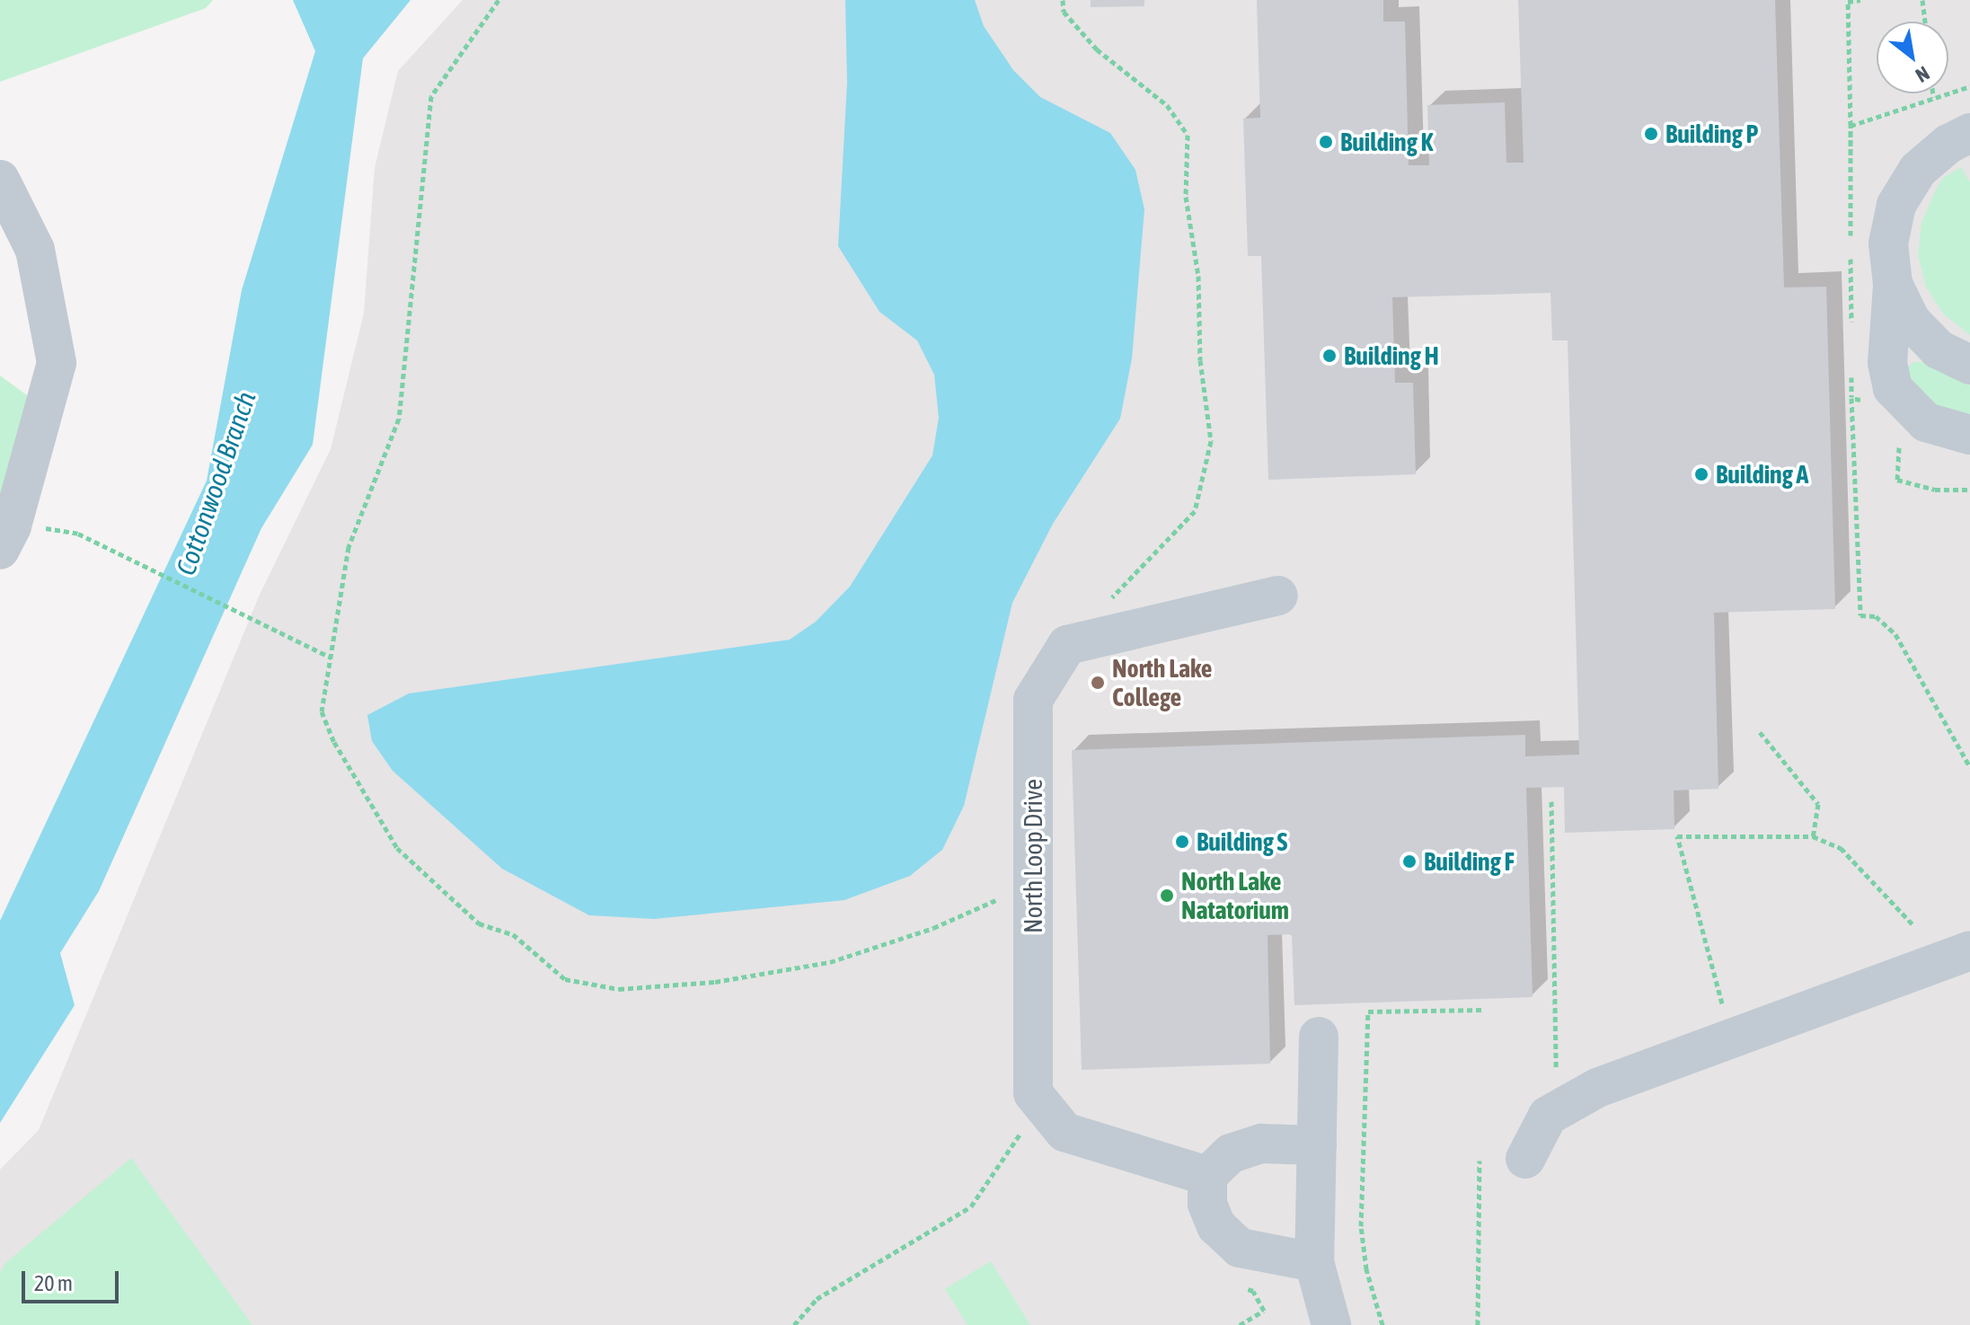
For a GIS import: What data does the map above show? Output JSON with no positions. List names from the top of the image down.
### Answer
{
  "streets": {
    "street": ["North Loop Drive"]
  },
  "water": ["Cottonwood Branch"],
  "places": [
    "Building P",
    "Building K",
    "Building H",
    "Building A",
    "North Lake College",
    "Building S",
    "Building F",
    "North Lake Natatorium"
  ],
  "scale_bar": "20 m",
  "north": "bottom right"
}
